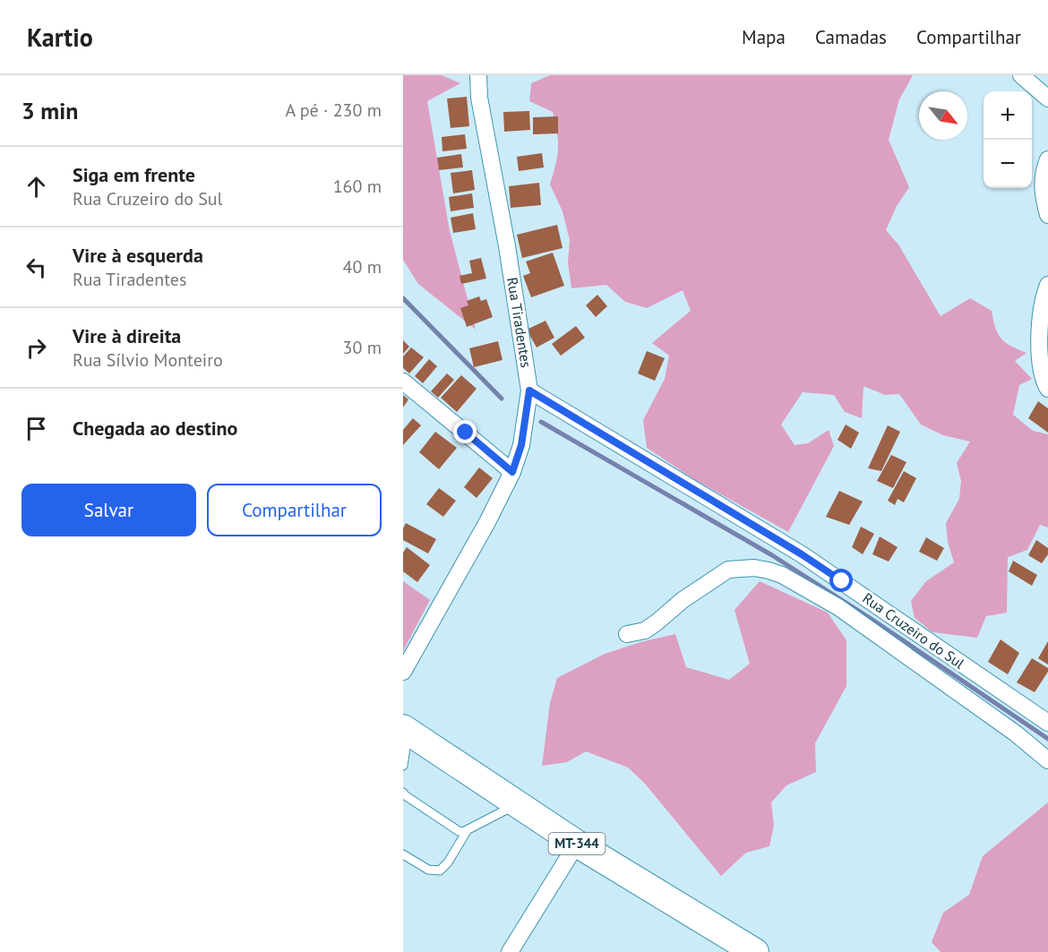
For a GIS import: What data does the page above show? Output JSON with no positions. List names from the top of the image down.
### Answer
{
  "streets": {
    "main road": ["MT-344"],
    "street": ["Rua Tiradentes", "Rua Cruzeiro do Sul"]
  },
  "crossings": [
    ["Rua Tiradentes", "Rua Cruzeiro do Sul"]
  ],
  "north": "bottom right",
  "page": {
    "header": "Kartio",
    "nav": ["Mapa", "Camadas", "Compartilhar"],
    "heading": ["3 min", "A pé · 230 m"],
    "map_buttons": ["+", "−"],
    "list": [
      ["Siga em frente", "Rua Cruzeiro do Sul", "160 m"],
      ["Vire à esquerda", "Rua Tiradentes", "40 m"],
      ["Vire à direita", "Rua Sílvio Monteiro", "30 m"],
      "Chegada ao destino"
    ],
    "buttons": ["Salvar", "Compartilhar"]
  }
}
